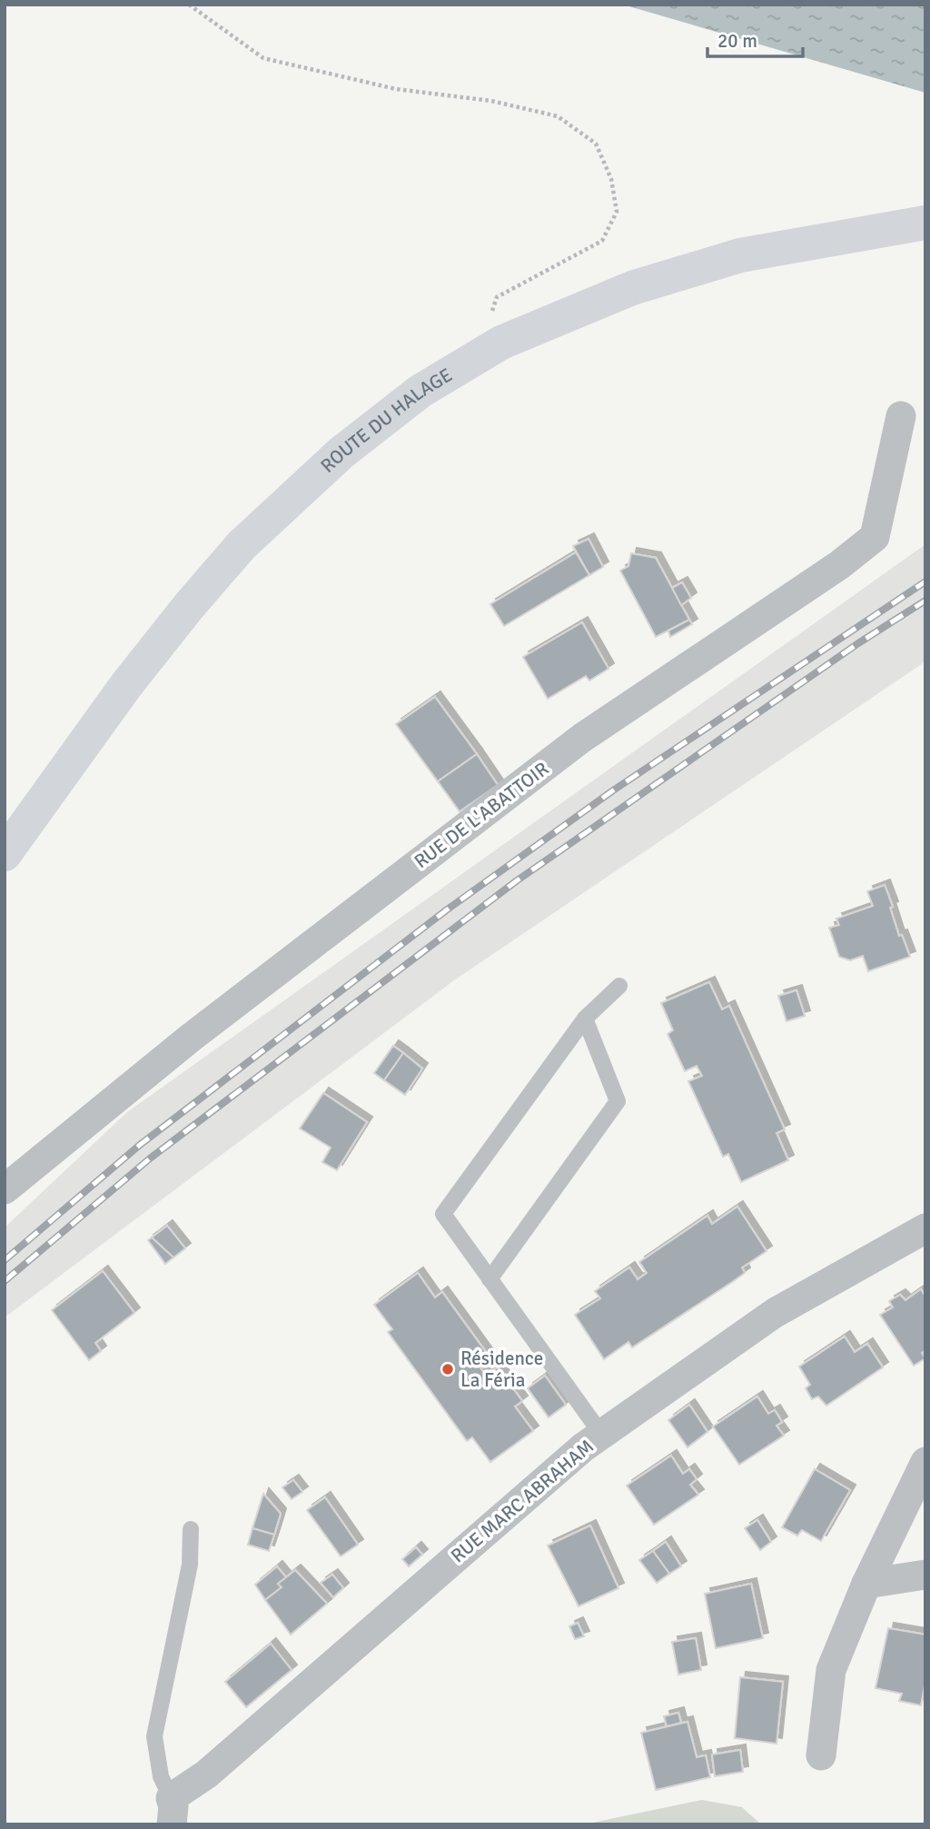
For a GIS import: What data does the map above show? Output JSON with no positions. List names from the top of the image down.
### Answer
{
  "streets": {
    "main road": ["ROUTE DU HALAGE"],
    "street": ["RUE DE L'ABATTOIR", "RUE MARC ABRAHAM"]
  },
  "places": ["Résidence La Féria"],
  "scale_bar": "20 m"
}
